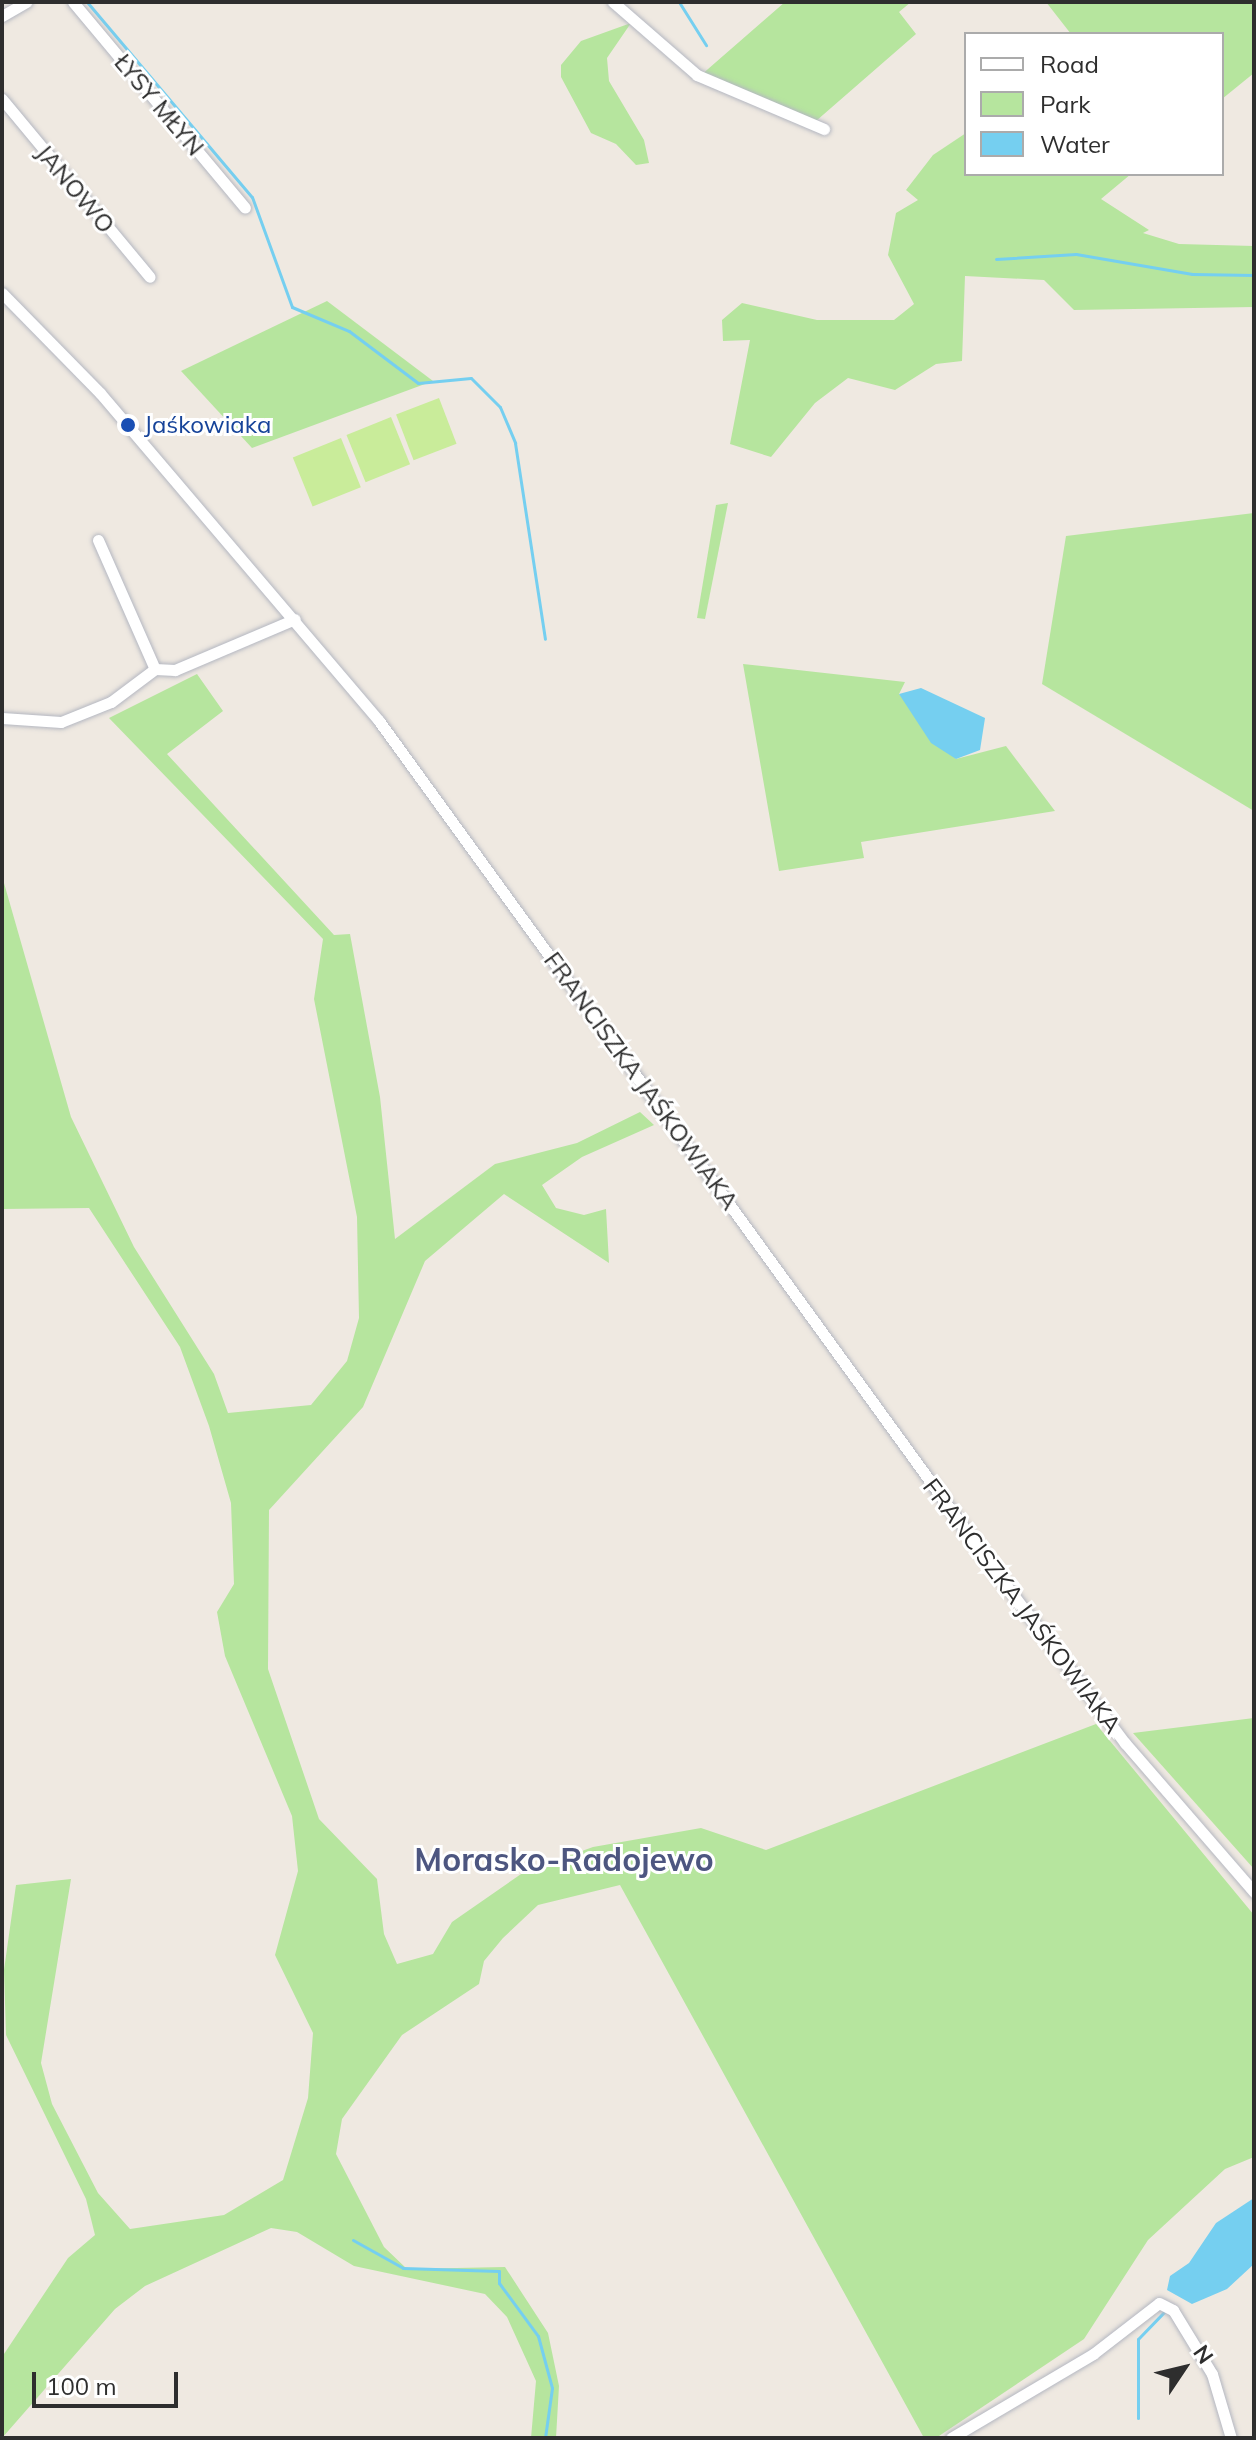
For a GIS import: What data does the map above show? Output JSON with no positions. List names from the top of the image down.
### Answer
{
  "streets": {
    "street": ["ŁYSY MŁYN", "JANOWO", "FRANCISZKA JAŚKOWIAKA"]
  },
  "districts": ["Morasko-Radojewo"],
  "places": ["Jaśkowiaka"],
  "legend": ["Road", "Park", "Water"],
  "scale_bar": "100 m",
  "north": "top right"
}
